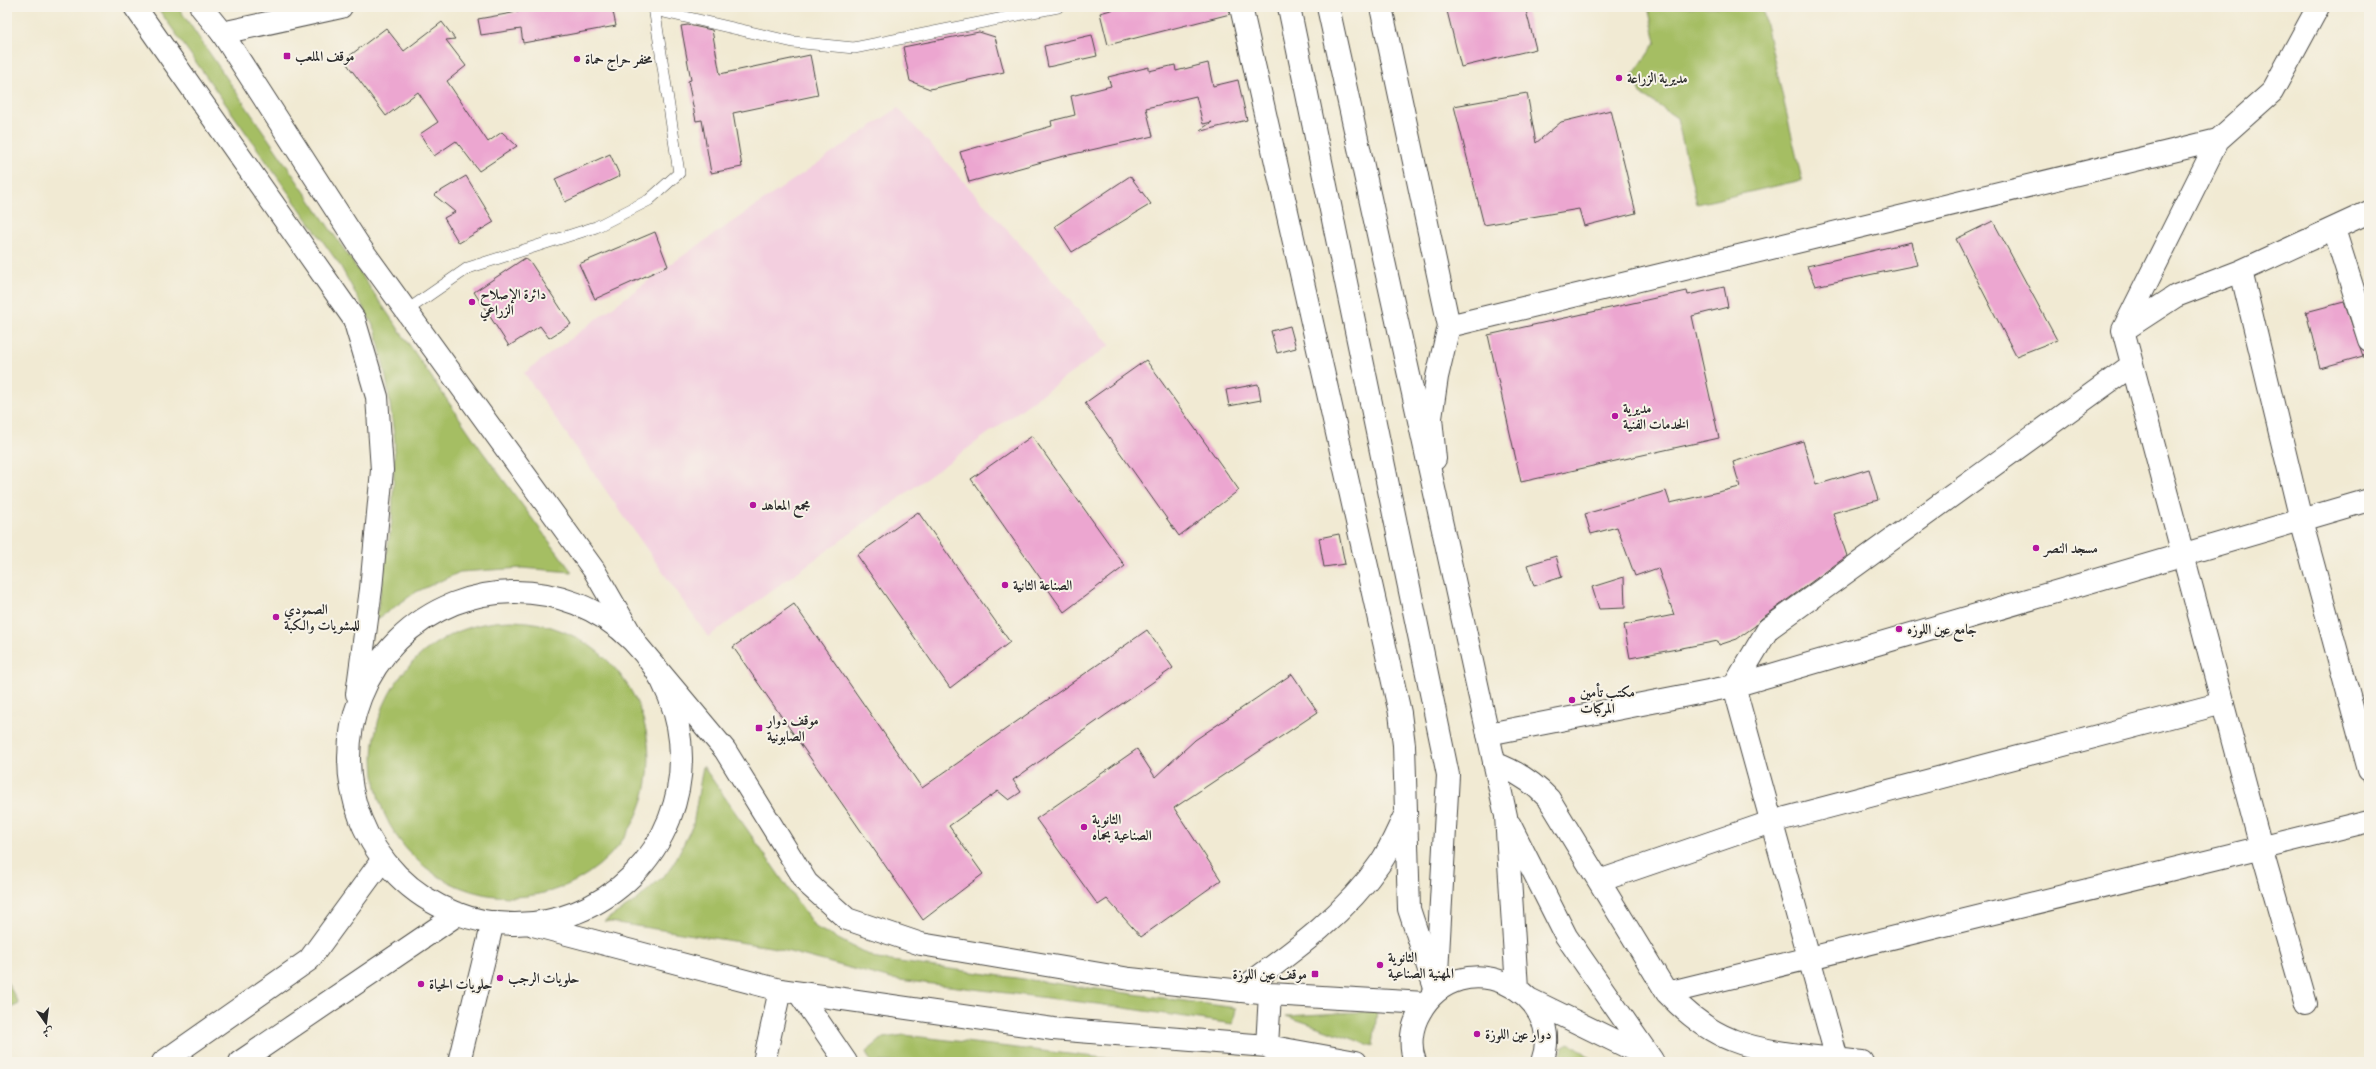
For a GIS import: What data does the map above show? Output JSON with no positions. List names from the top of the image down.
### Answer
{
  "places": {
    "transit": ["موقف الملعب", "موقف دوار الصابونية", "موقف عين اللوزة"],
    "other": [
      "مخفر حراج حماة",
      "مديرية الزراعة",
      "دائرة الإصلاح الزراعي",
      "مديرية الخدمات الفنية",
      "مجمع المعاهد",
      "مسجد النصر",
      "الصناعة الثانية",
      "الصمودي للمشويات والكبة",
      "جامع عين اللوزه",
      "مكتب تأمين المركبات",
      "الثانوية الصناعية بحماه",
      "الثانوية المهنية الصناعية",
      "حلويات الرجب",
      "حلويات الحياة",
      "دوار عين اللوزة"
    ]
  },
  "north": "bottom"
}
